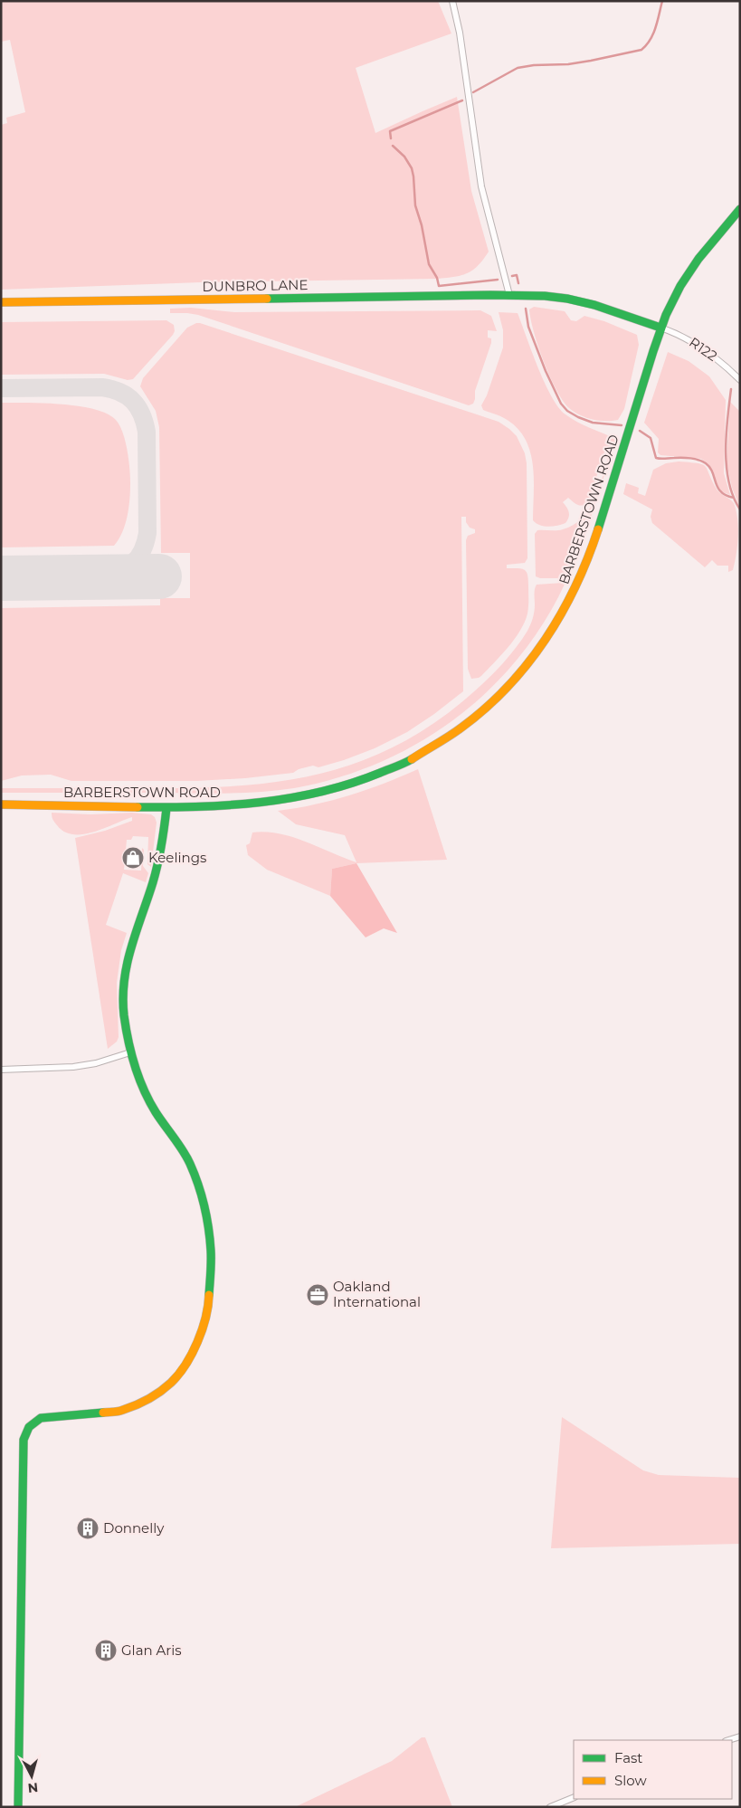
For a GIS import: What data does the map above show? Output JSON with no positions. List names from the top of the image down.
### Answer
{
  "streets": {
    "main road": ["DUNBRO LANE", "BARBERSTOWN ROAD"],
    "street": ["R122"]
  },
  "crossings": [
    ["DUNBRO LANE", "R122"],
    ["DUNBRO LANE", "BARBERSTOWN ROAD"],
    ["R122", "BARBERSTOWN ROAD"]
  ],
  "places": {
    "shop": ["Keelings"],
    "office": ["Oakland International"],
    "building": ["Donnelly", "Glan Aris"]
  },
  "legend": ["Fast", "Slow"],
  "north": "bottom"
}
